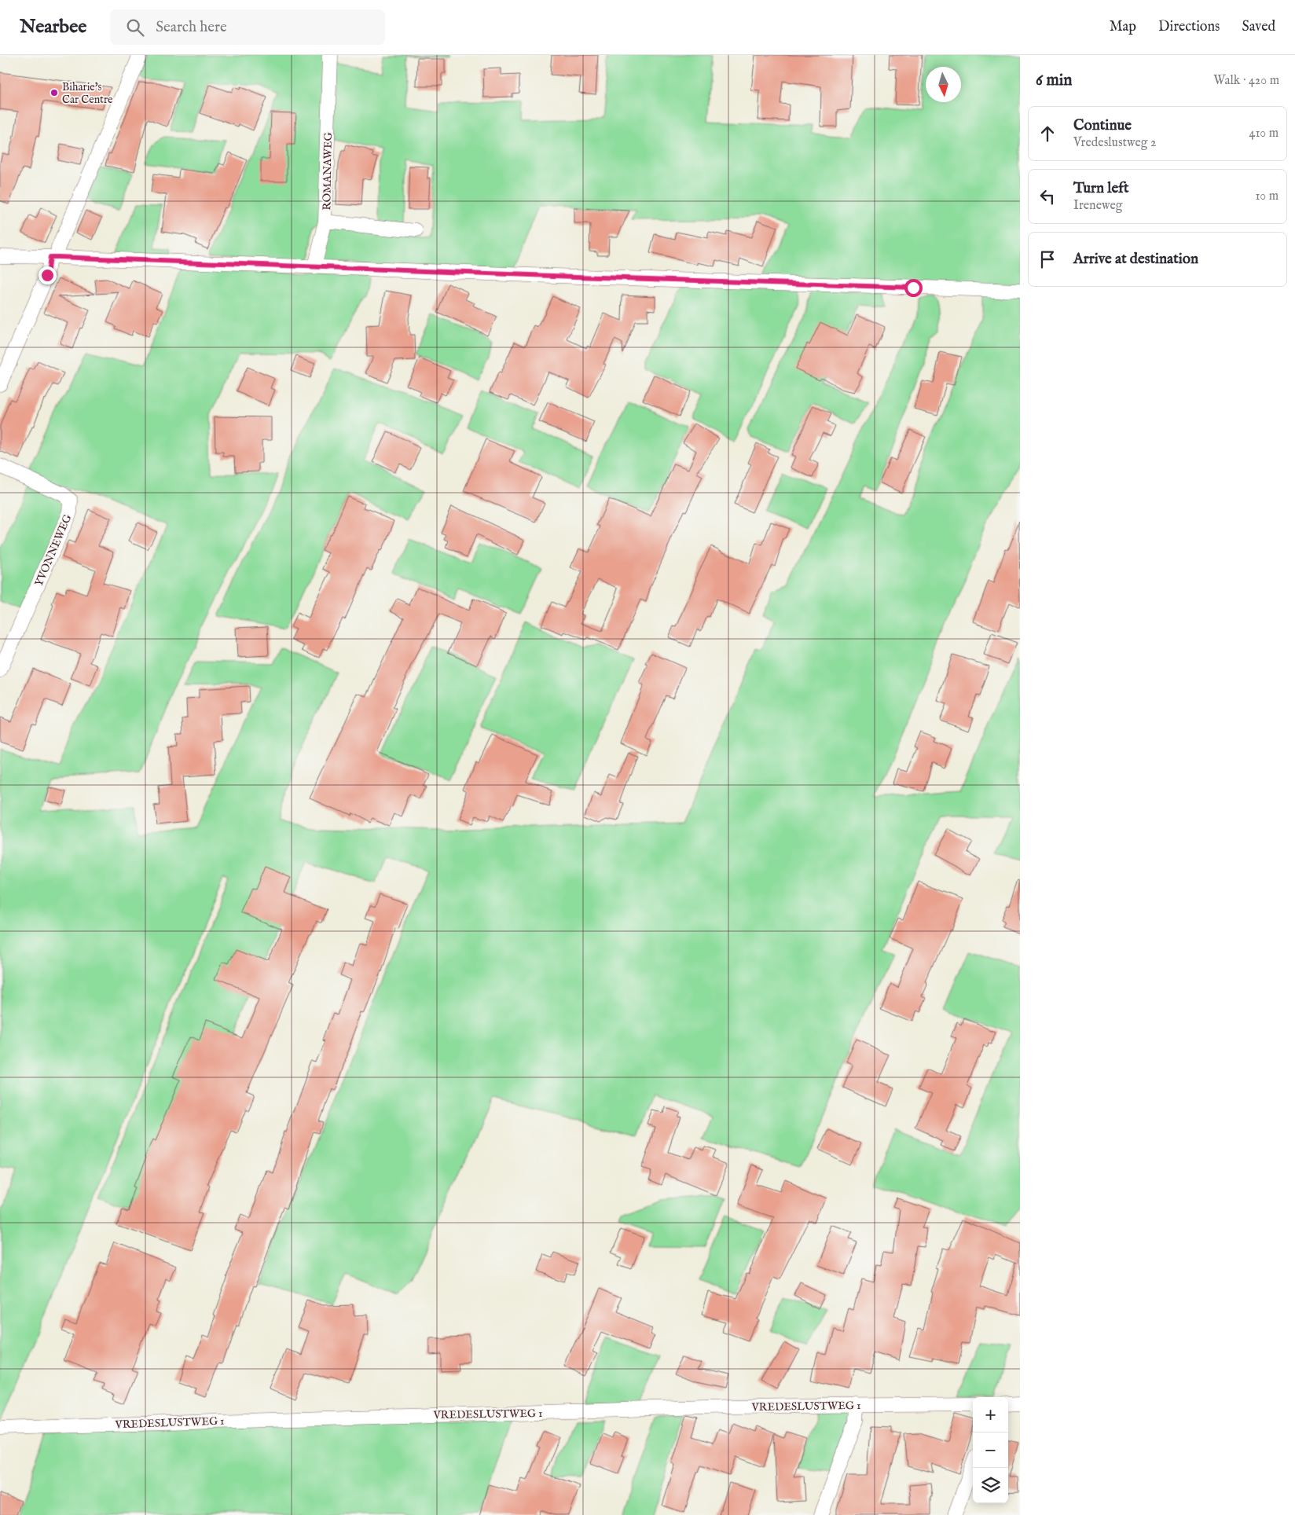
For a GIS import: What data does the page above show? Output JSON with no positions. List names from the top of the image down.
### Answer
{
  "streets": {
    "street": ["ROMANAWEG", "YVONNEWEG", "VREDESLUSTWEG 1"]
  },
  "places": ["Biharie's Car Centre"],
  "north": "bottom",
  "page": {
    "header": "Nearbee",
    "search": "Search here",
    "nav": ["Map", "Directions", "Saved"],
    "heading": ["6 min", "Walk · 420 m"],
    "list": [
      ["Continue", "Vredeslustweg 2", "410 m"],
      ["Turn left", "Ireneweg", "10 m"],
      "Arrive at destination"
    ],
    "map_buttons": ["+", "−"]
  }
}
